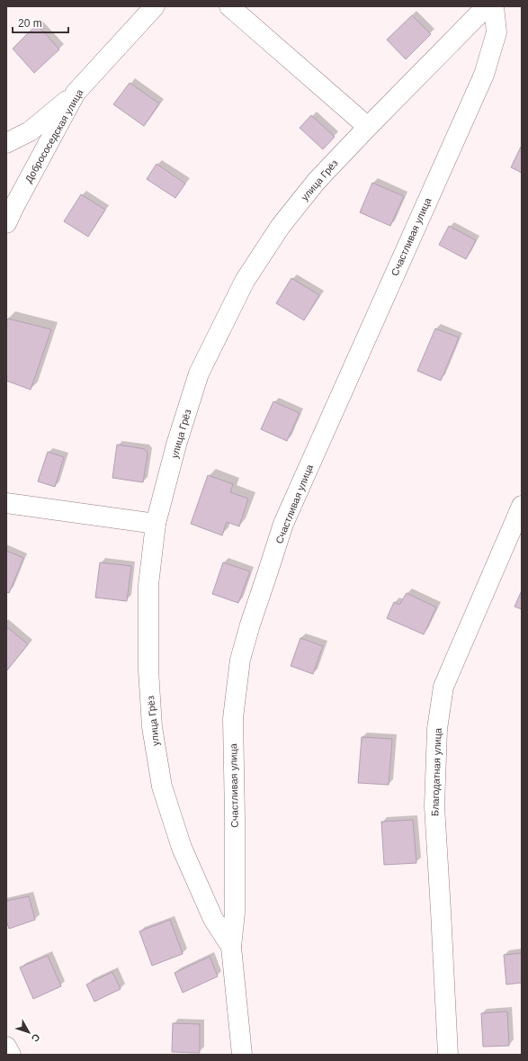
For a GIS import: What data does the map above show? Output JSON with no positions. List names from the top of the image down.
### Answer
{
  "streets": {
    "street": [
      "Добрососедская улица",
      "улица Грёз",
      "Счастливая улица",
      "Благодатная улица"
    ]
  },
  "crossings": [
    ["улица Грёз", "Счастливая улица"]
  ],
  "scale_bar": "20 m",
  "north": "bottom right"
}
